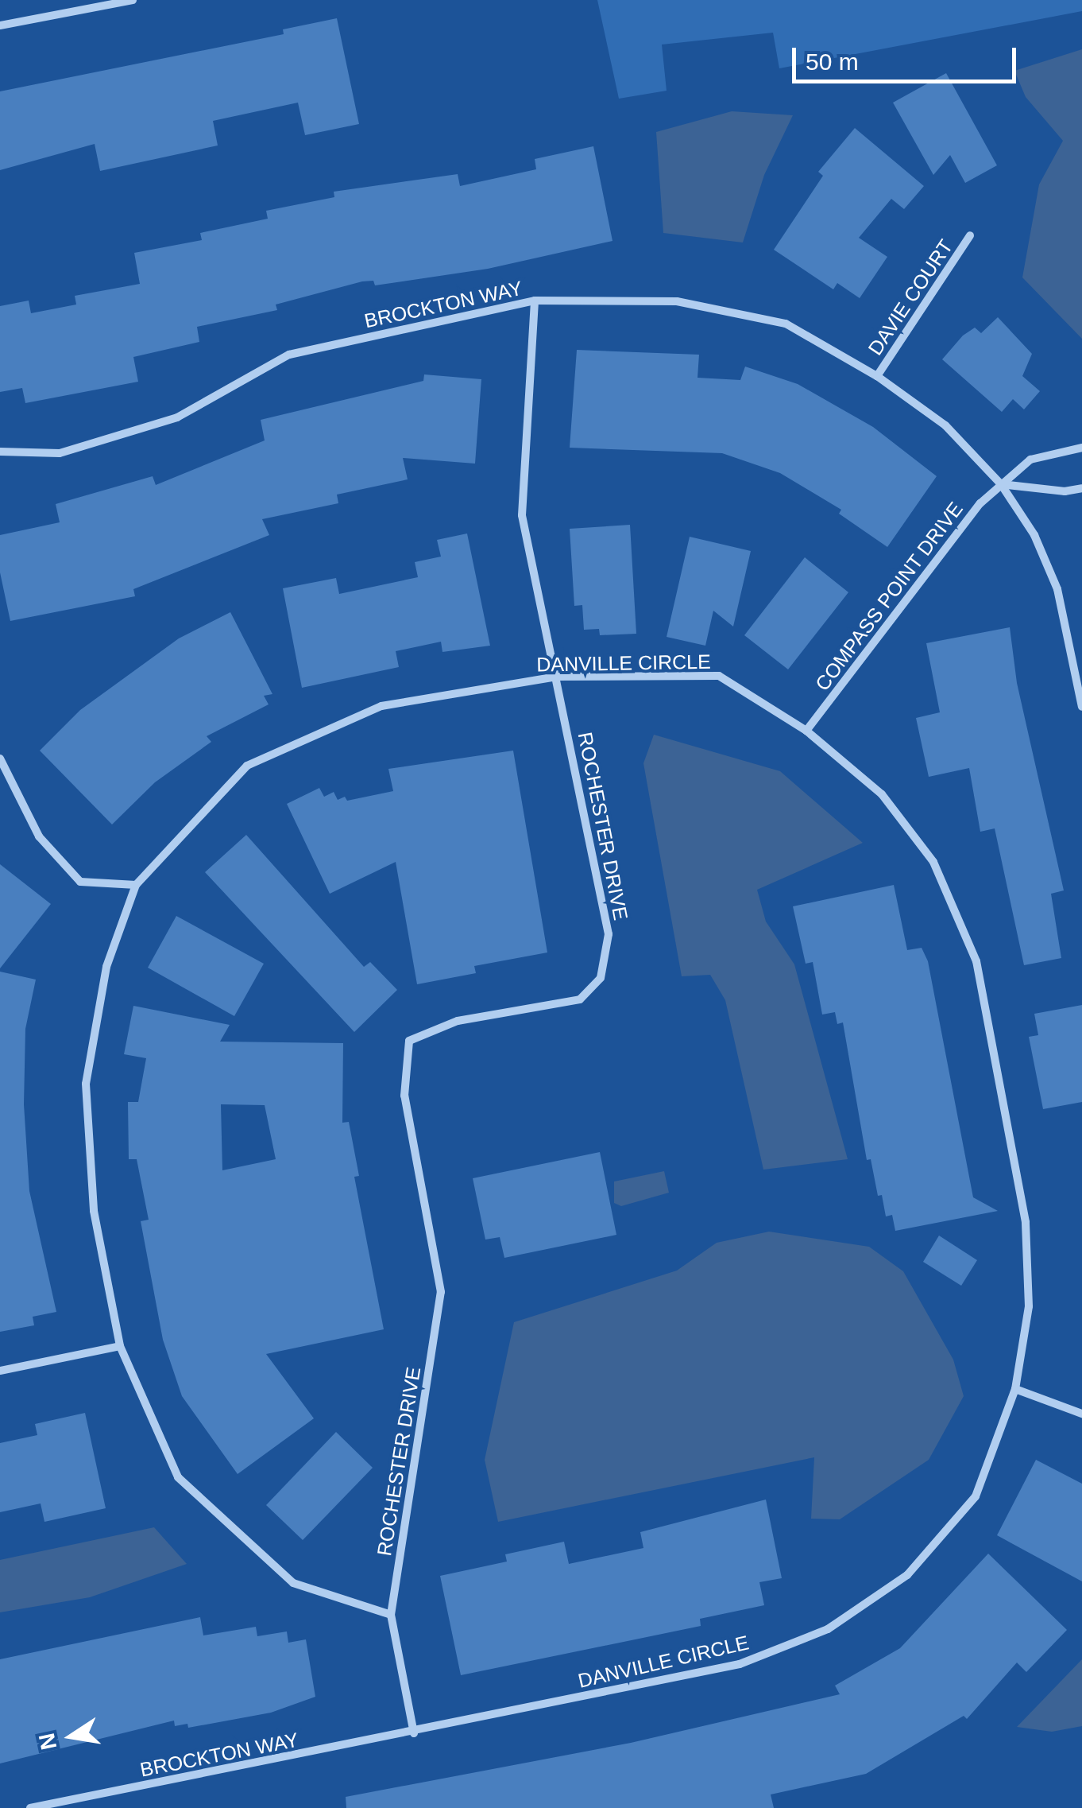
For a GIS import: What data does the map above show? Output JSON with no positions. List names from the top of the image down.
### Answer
{
  "streets": {
    "street": [
      "DAVIE COURT",
      "BROCKTON WAY",
      "COMPASS POINT DRIVE",
      "DANVILLE CIRCLE",
      "ROCHESTER DRIVE"
    ]
  },
  "crossings": [
    ["DAVIE COURT", "BROCKTON WAY"],
    ["BROCKTON WAY", "COMPASS POINT DRIVE"],
    ["BROCKTON WAY", "DANVILLE CIRCLE"],
    ["BROCKTON WAY", "ROCHESTER DRIVE"],
    ["COMPASS POINT DRIVE", "DANVILLE CIRCLE"],
    ["DANVILLE CIRCLE", "ROCHESTER DRIVE"]
  ],
  "scale_bar": "50 m",
  "north": "left"
}
